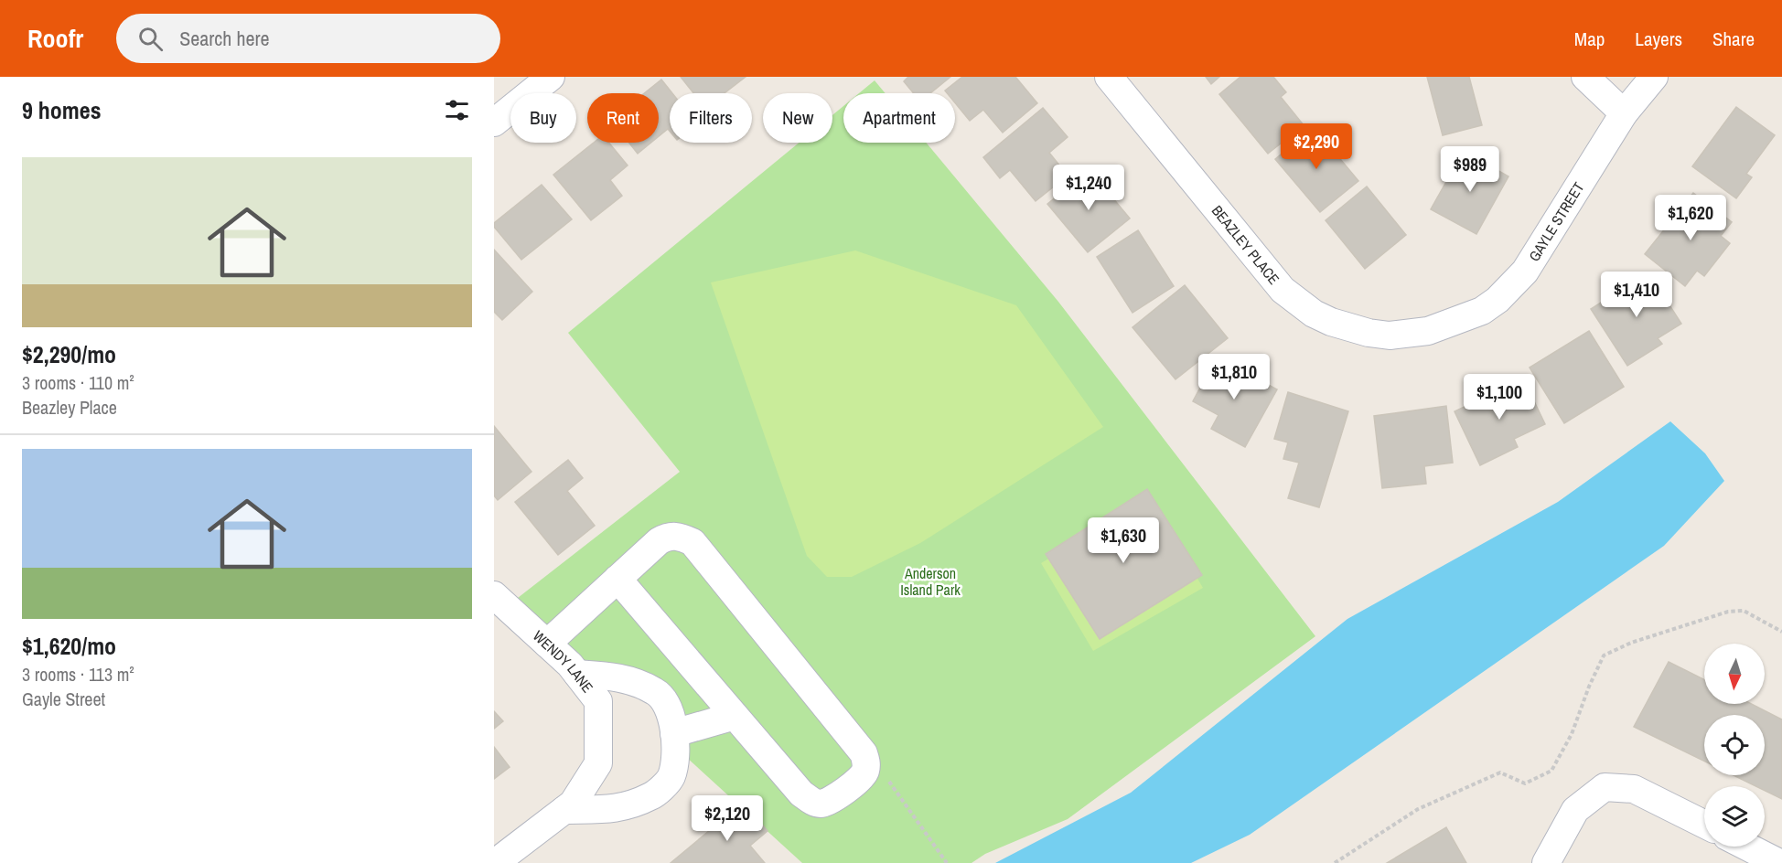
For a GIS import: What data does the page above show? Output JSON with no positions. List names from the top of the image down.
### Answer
{
  "streets": {
    "street": ["GAYLE STREET", "BEAZLEY PLACE", "WENDY LANE"]
  },
  "crossings": [
    ["GAYLE STREET", "BEAZLEY PLACE"]
  ],
  "parks": ["Anderson Island Park"],
  "north": "bottom",
  "page": {
    "header": "Roofr",
    "search": "Search here",
    "nav": ["Map", "Layers", "Share"],
    "heading": "9 homes",
    "chip": [
      "Buy",
      "Rent",
      "Filters",
      "New",
      "Apartment"
    ],
    "price": [
      "$2,290",
      "$989",
      "$1,240",
      "$1,620",
      "$1,410",
      "$1,810",
      "$1,100",
      "$1,630",
      "$2,120"
    ],
    "list": [
      {
        "name": "$2,290/mo",
        "note": "3 rooms · 110 m² · Beazley Place"
      },
      {
        "name": "$1,620/mo",
        "note": "3 rooms · 113 m² · Gayle Street"
      }
    ]
  }
}
